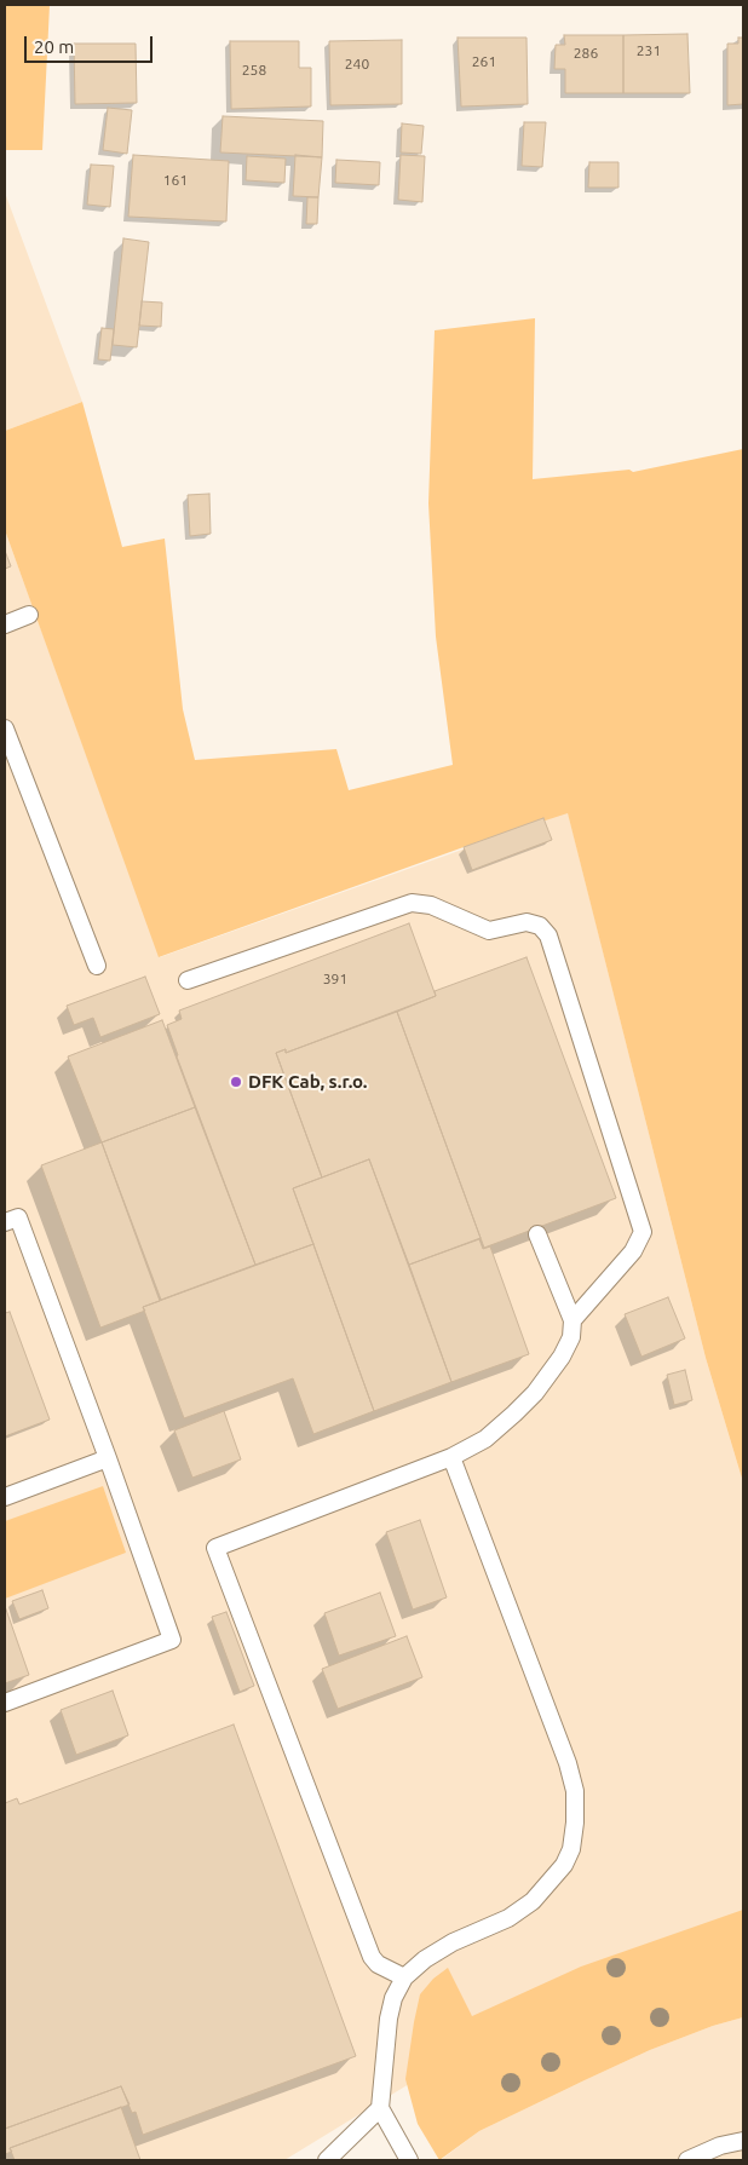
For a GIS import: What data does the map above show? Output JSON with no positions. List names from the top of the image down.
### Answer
{
  "places": ["DFK Cab, s.r.o."],
  "house_numbers": [
    "231",
    "286",
    "261",
    "240",
    "258",
    "161",
    "391"
  ],
  "scale_bar": "20 m"
}
